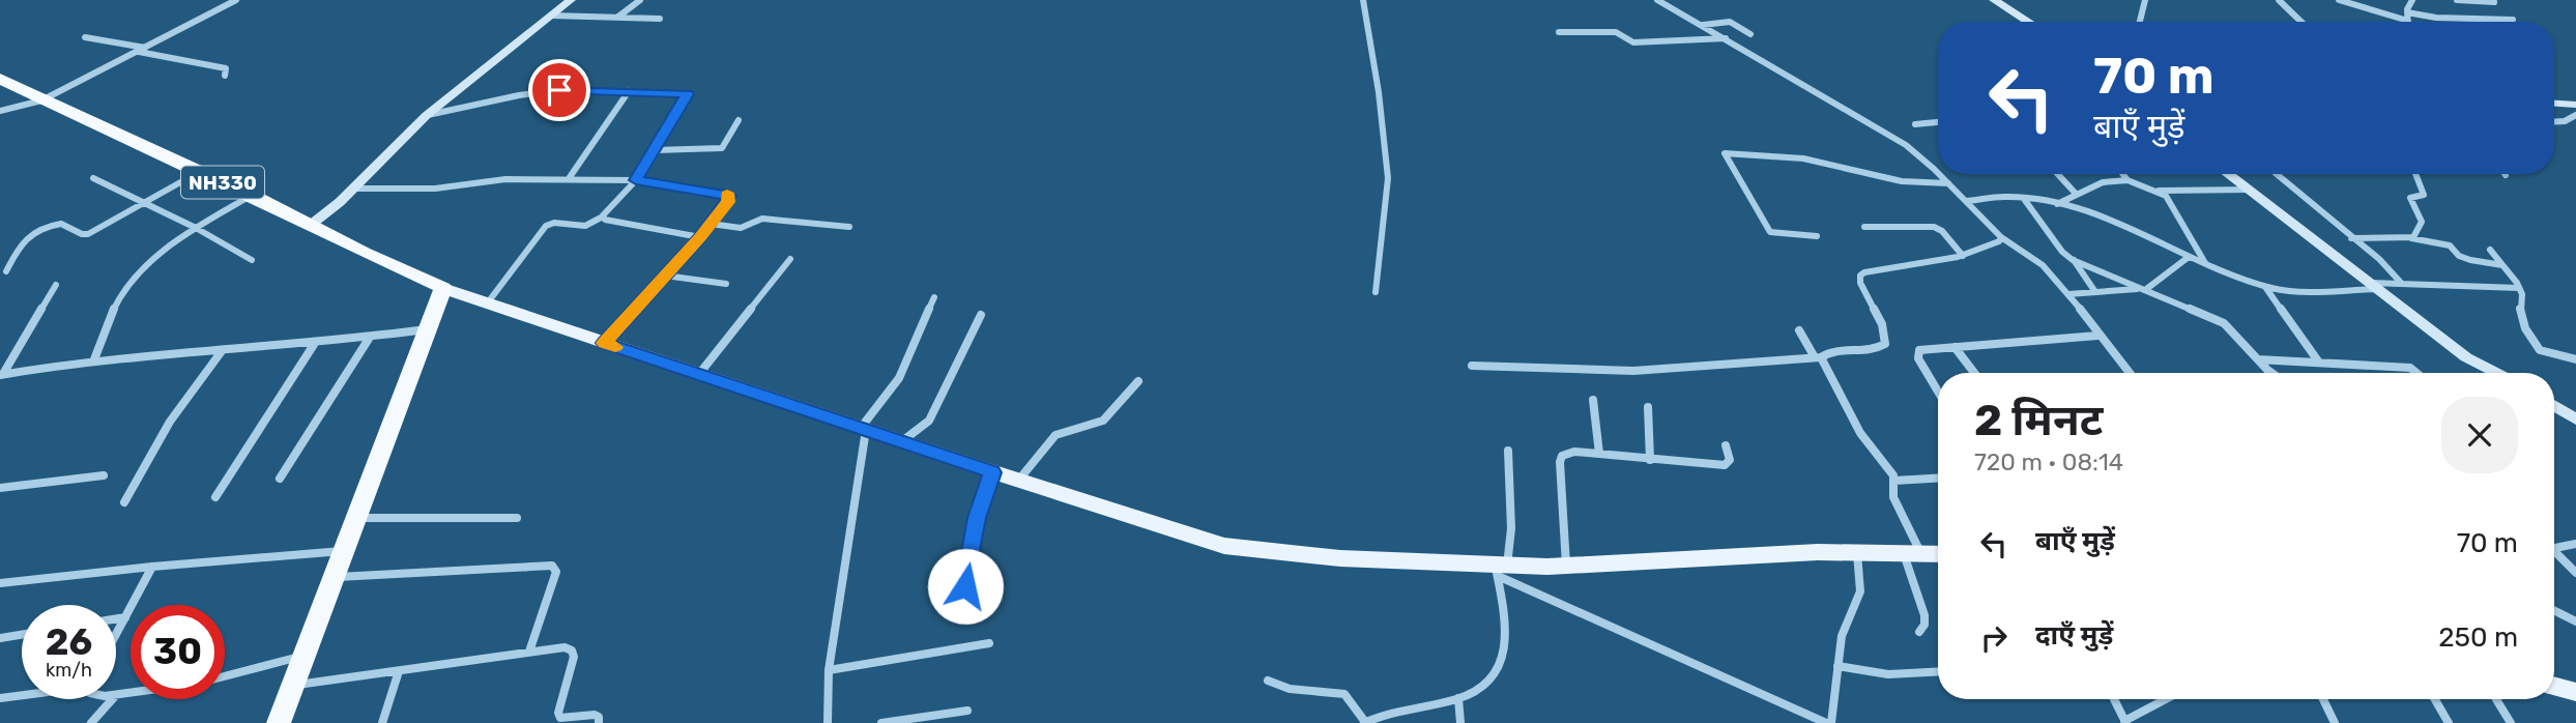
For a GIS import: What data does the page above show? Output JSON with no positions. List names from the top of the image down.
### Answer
{
  "streets": {
    "highway": ["NH330"]
  },
  "page": {
    "turn": ["70 m", "बाएँ मुड़ें"],
    "heading": ["2 मिनट", "720 m · 08:14"],
    "list": [
      {
        "name": "बाएँ मुड़ें",
        "value": "70 m"
      },
      {
        "name": "दाएँ मुड़ें",
        "value": "250 m"
      }
    ],
    "speed": "26 km/h",
    "limit": "30"
  }
}
